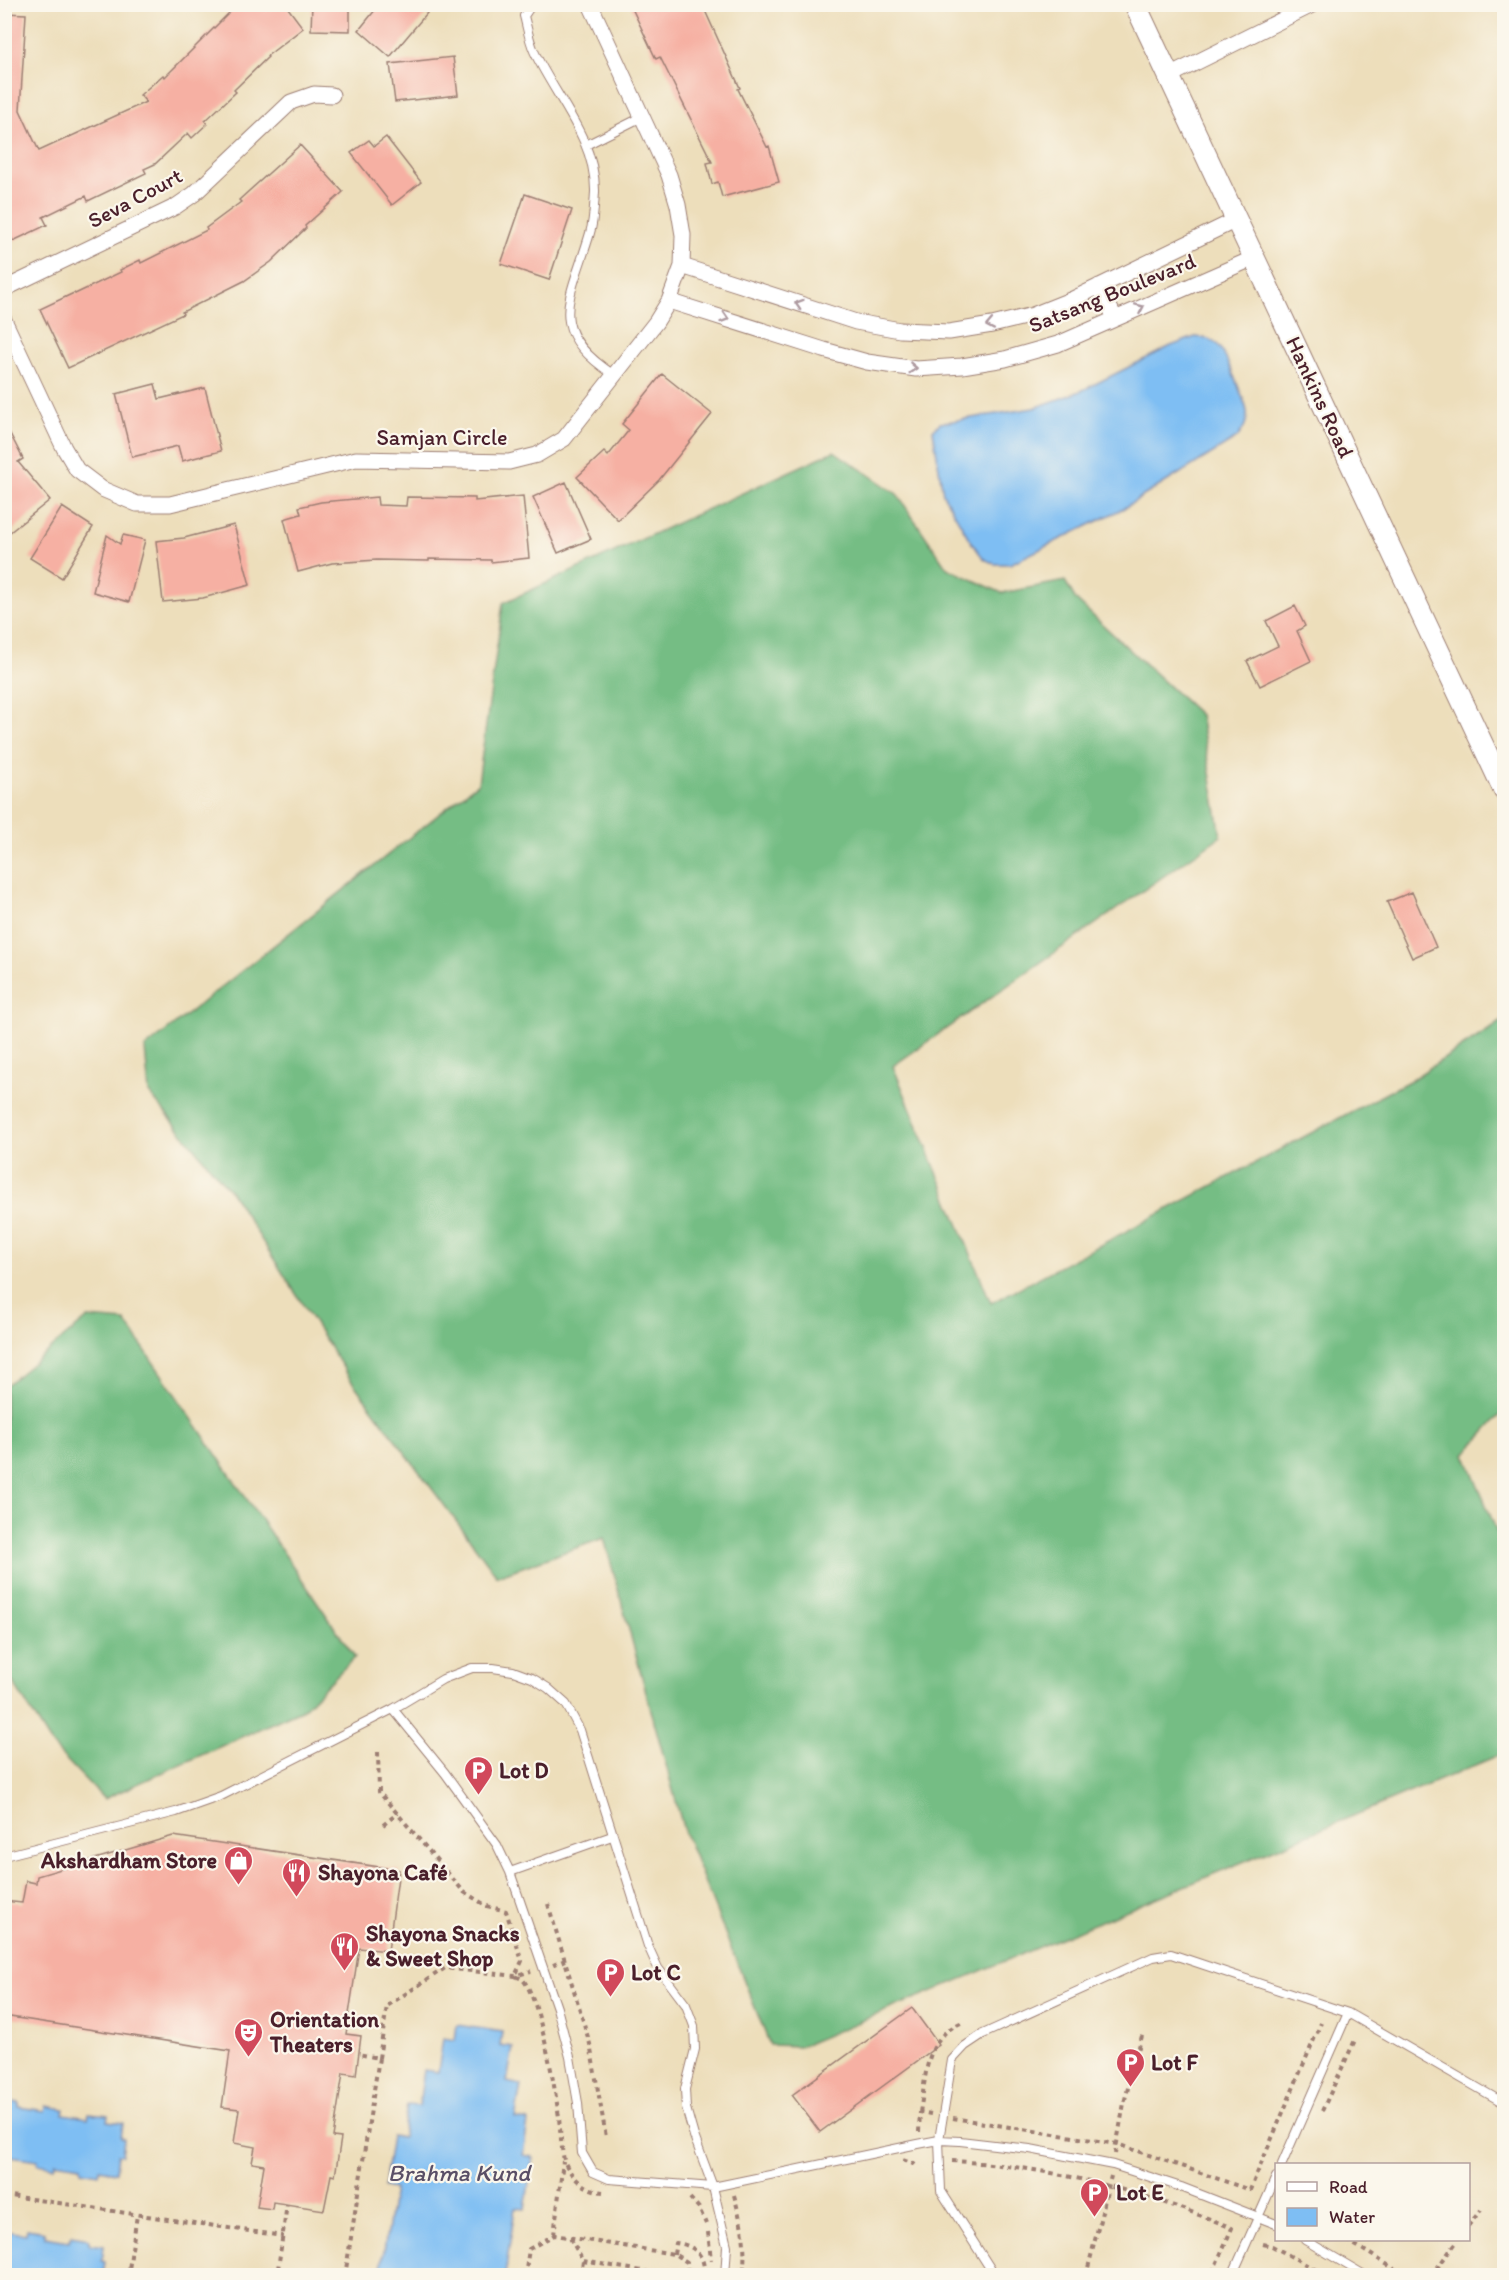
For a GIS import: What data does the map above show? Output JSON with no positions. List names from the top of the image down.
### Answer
{
  "streets": {
    "main road": ["Hankins Road"],
    "street": ["Seva Court", "Satsang Boulevard", "Samjan Circle"]
  },
  "crossings": [
    ["Satsang Boulevard", "Hankins Road"],
    ["Satsang Boulevard", "Samjan Circle"]
  ],
  "water": ["Brahma Kund"],
  "places": {
    "parking": [
      "Lot D",
      "Lot C",
      "Lot F",
      "Lot E"
    ],
    "shop": ["Akshardham Store"],
    "restaurant": ["Shayona Café", "Shayona Snacks & Sweet Shop"],
    "theatre": ["Orientation Theaters"]
  },
  "legend": ["Road", "Water"]
}
